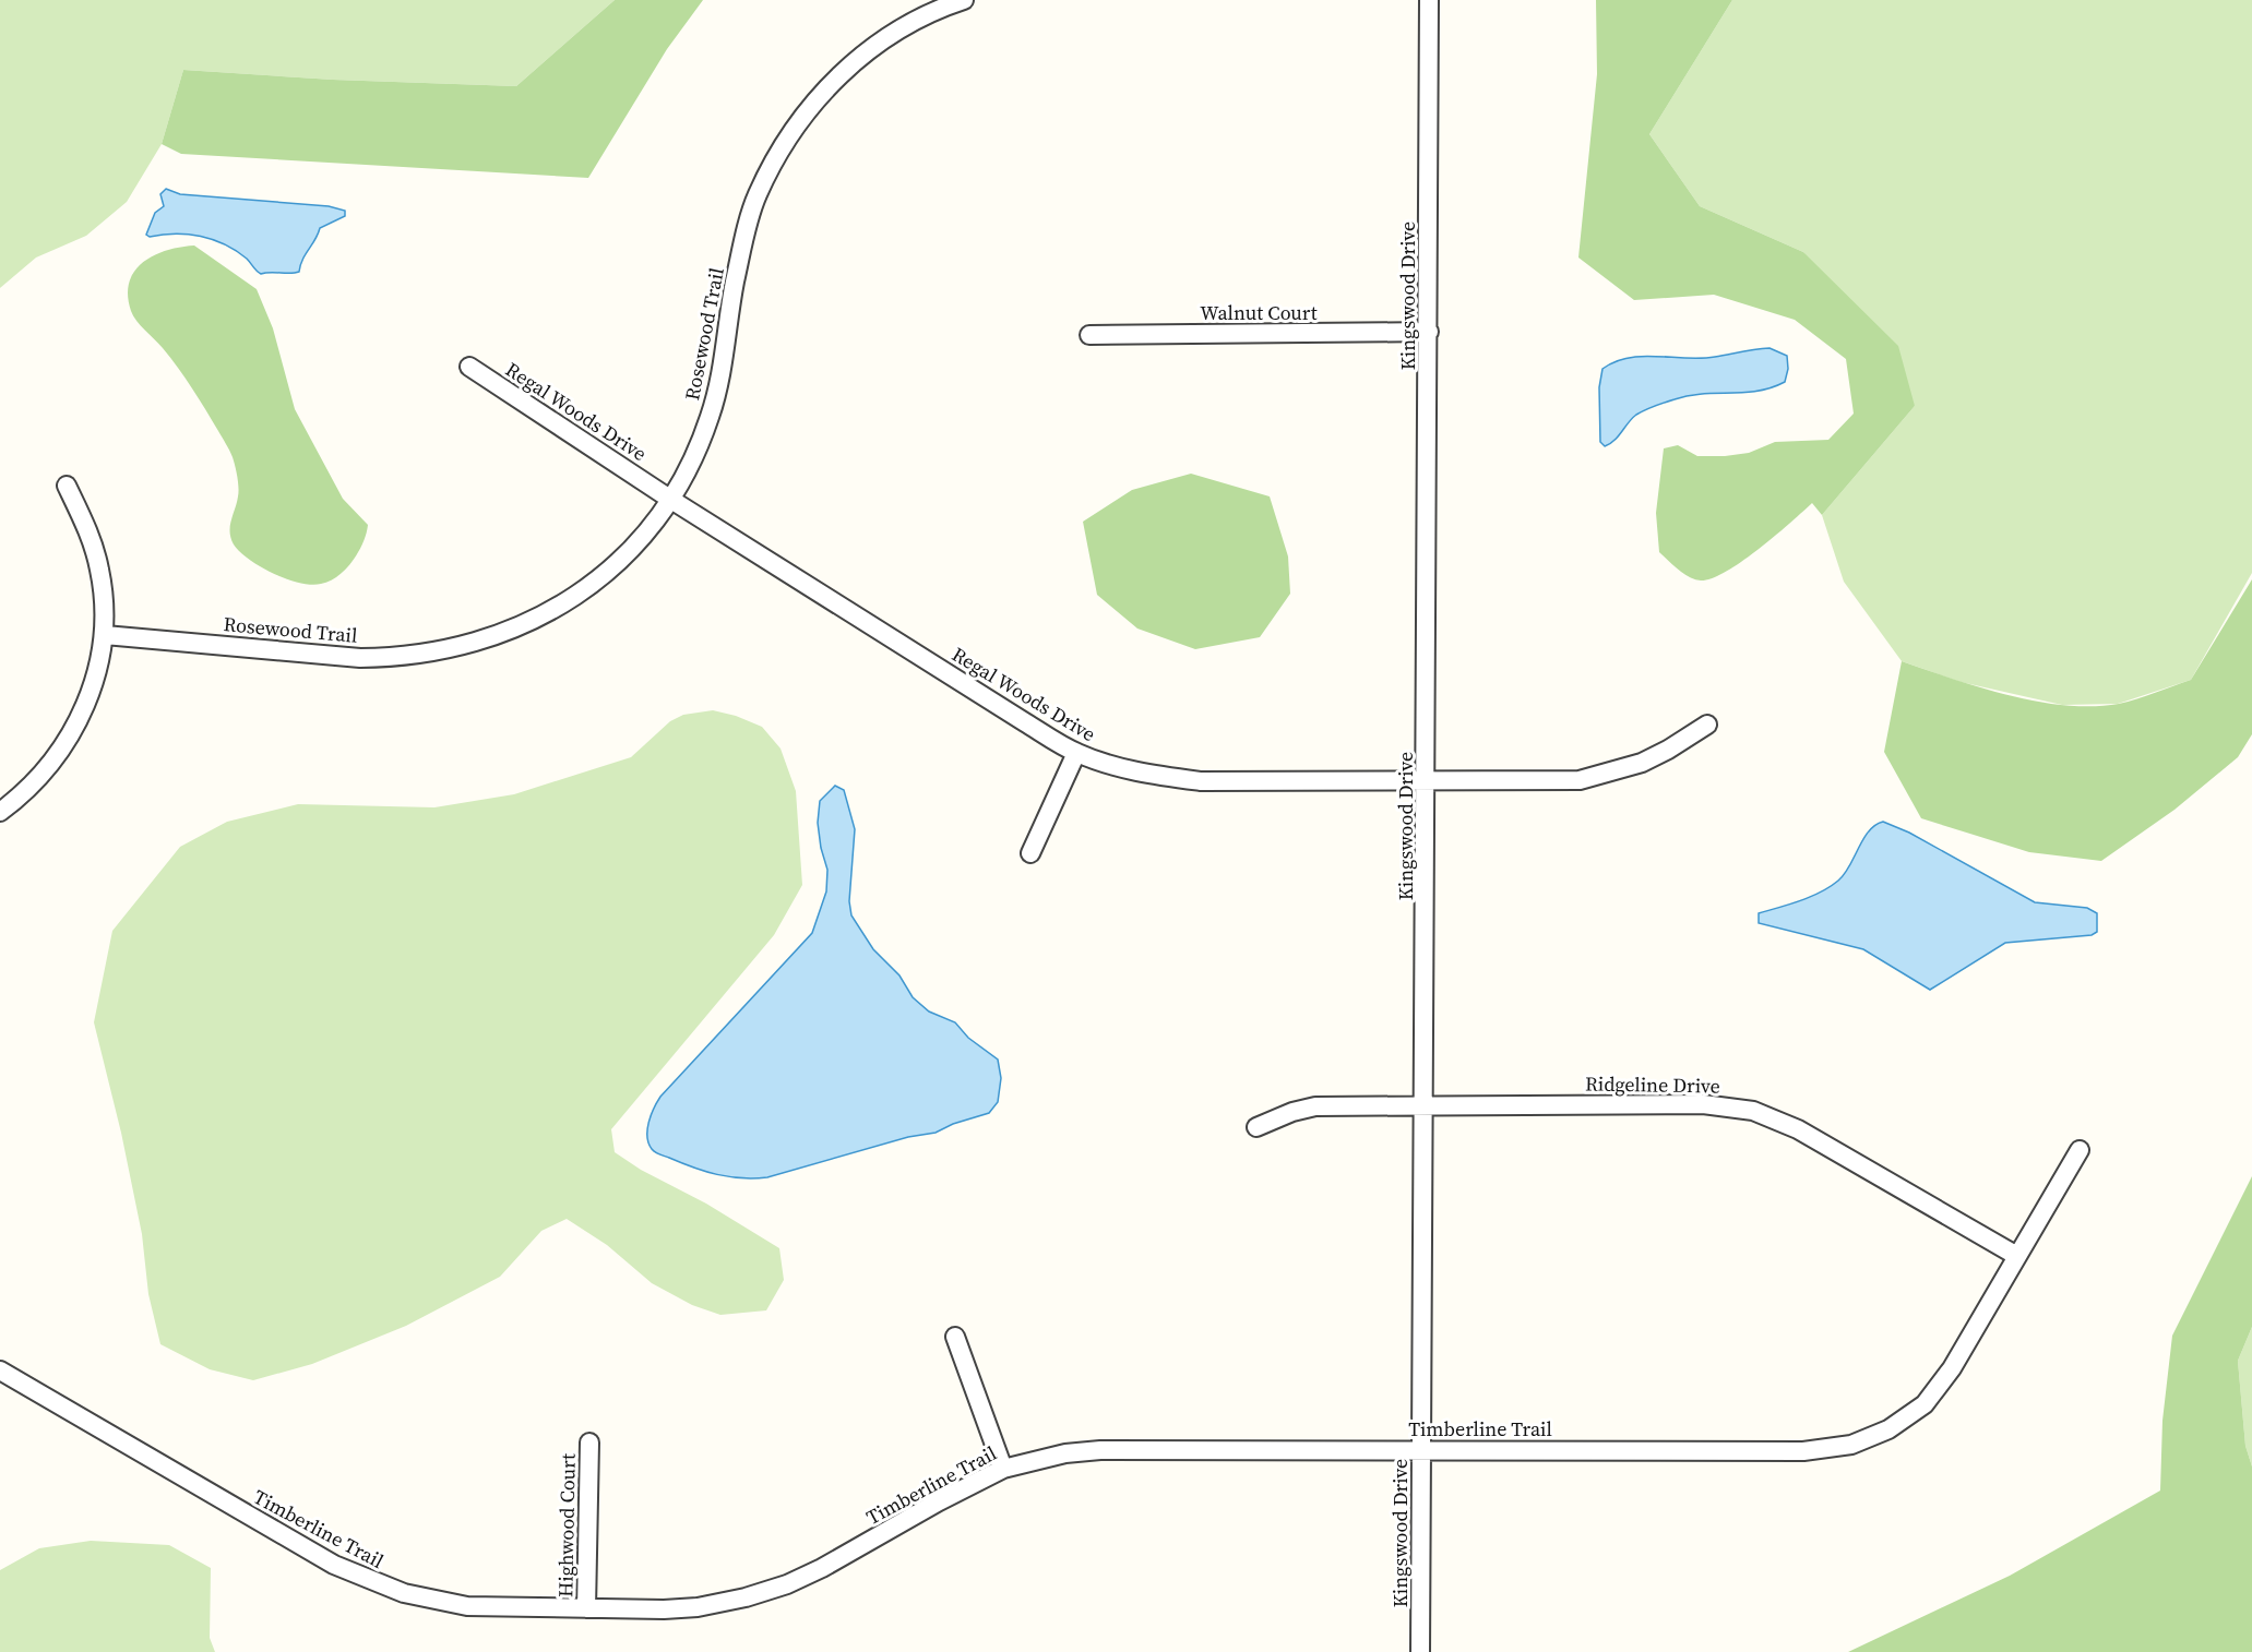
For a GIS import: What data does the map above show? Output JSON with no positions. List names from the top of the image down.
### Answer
{
  "streets": {
    "street": [
      "Kingswood Drive",
      "Walnut Court",
      "Rosewood Trail",
      "Regal Woods Drive",
      "Ridgeline Drive",
      "Timberline Trail",
      "Highwood Court"
    ]
  },
  "crossings": [
    ["Kingswood Drive", "Walnut Court"],
    ["Kingswood Drive", "Regal Woods Drive"],
    ["Kingswood Drive", "Ridgeline Drive"],
    ["Kingswood Drive", "Timberline Trail"],
    ["Rosewood Trail", "Regal Woods Drive"],
    ["Ridgeline Drive", "Timberline Trail"],
    ["Timberline Trail", "Highwood Court"]
  ]
}
